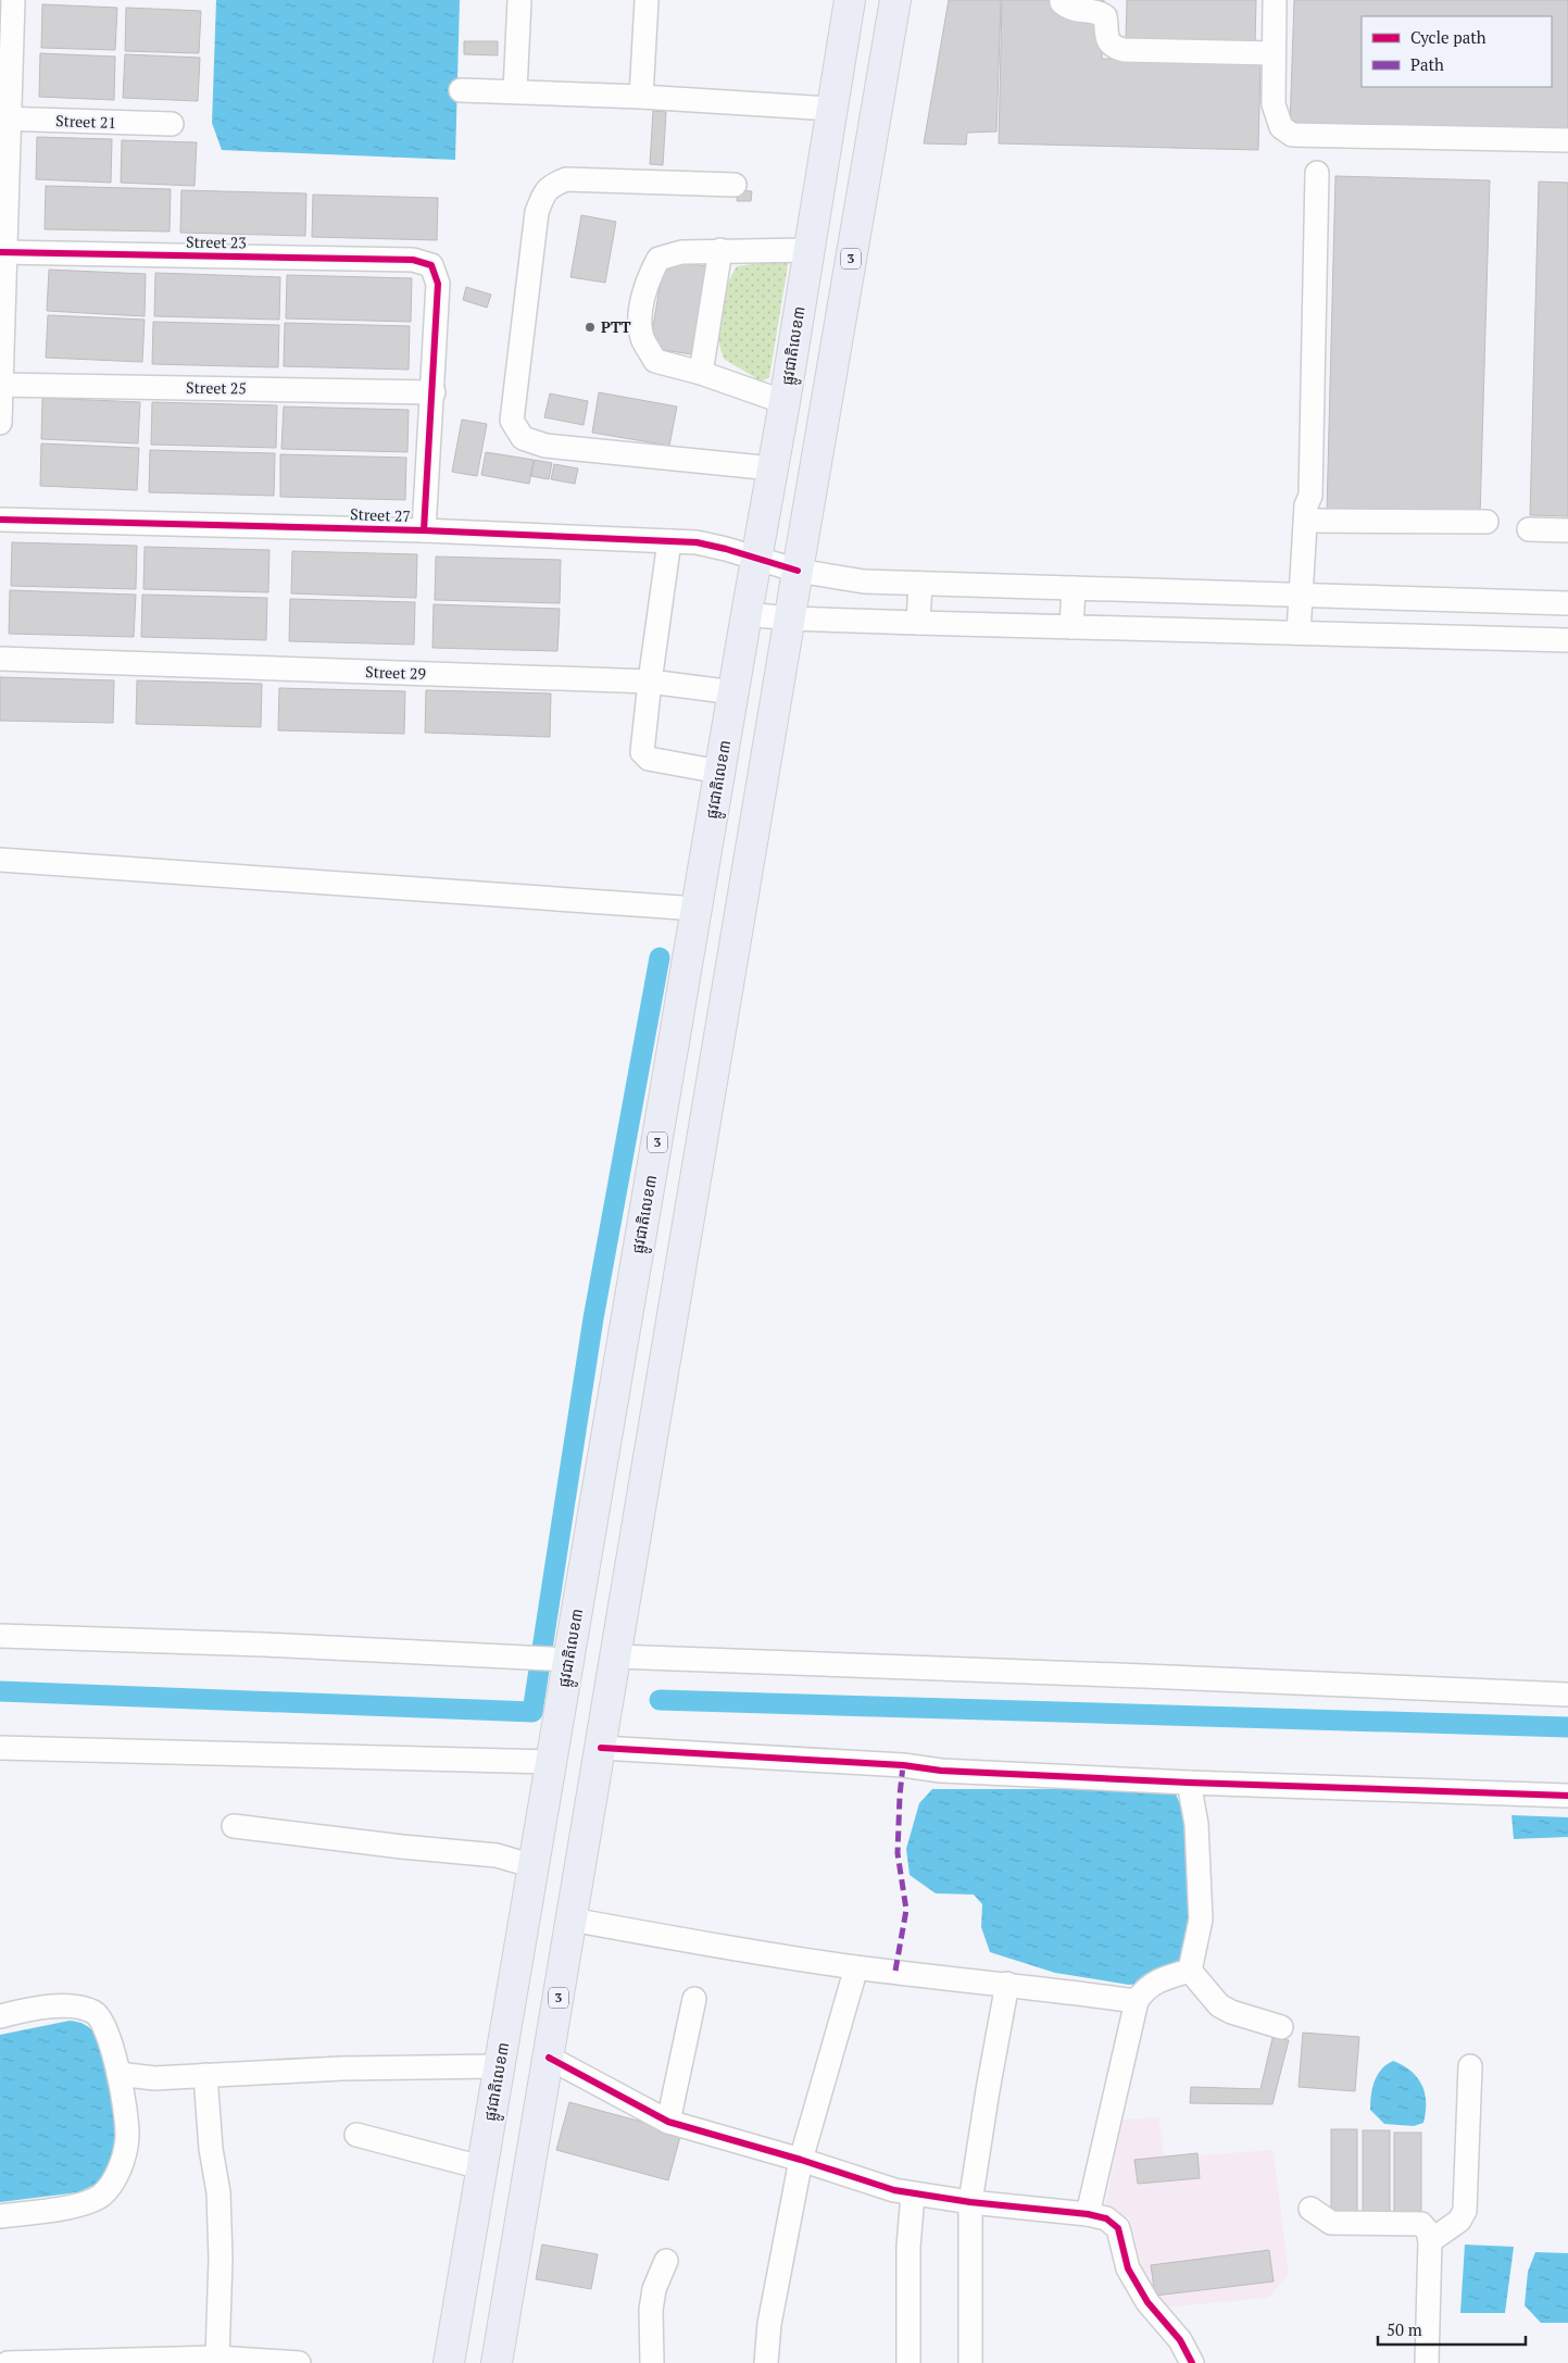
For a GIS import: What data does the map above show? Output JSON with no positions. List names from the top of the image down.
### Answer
{
  "streets": {
    "highway": ["3", "ផ្លូវជាតិលេខ៣"],
    "street": [
      "Street 21",
      "Street 23",
      "Street 25",
      "Street 27",
      "Street 29"
    ]
  },
  "crossings": [
    ["Street 23", "Street 25"],
    ["3", "Street 27"],
    ["ផ្លូវជាតិលេខ៣", "Street 27"],
    ["ផ្លូវជាតិលេខ៣", "Street 29"]
  ],
  "places": ["PTT"],
  "legend": ["Cycle path", "Path"],
  "scale_bar": "50 m"
}
